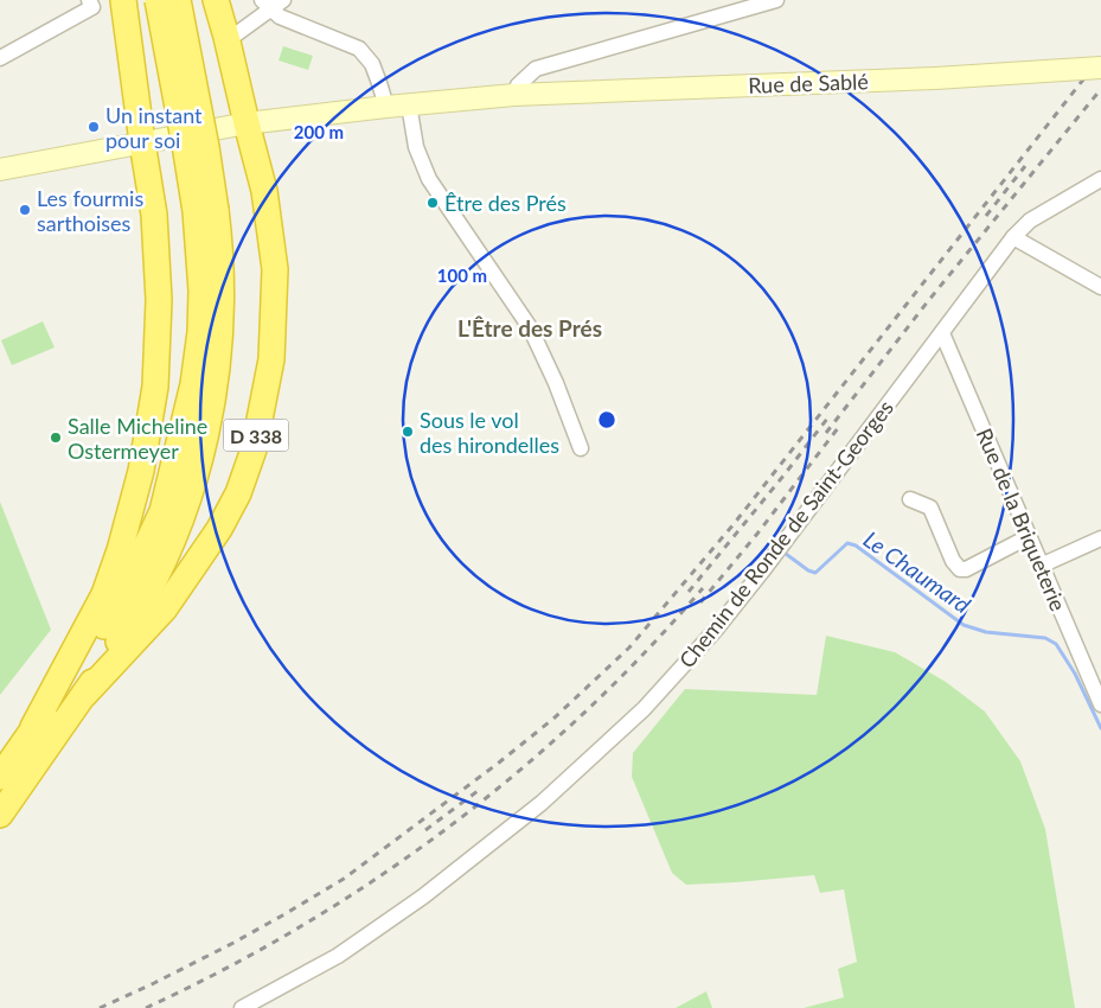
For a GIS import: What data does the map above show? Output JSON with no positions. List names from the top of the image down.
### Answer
{
  "streets": {
    "highway": ["D 338"],
    "main road": ["Rue de Sablé"],
    "street": ["Rue de la Briqueterie", "Chemin de Ronde de Saint-Georges"]
  },
  "crossings": [
    ["Rue de Sablé", "D 338"],
    ["Rue de la Briqueterie", "Chemin de Ronde de Saint-Georges"]
  ],
  "districts": ["L'Être des Prés"],
  "water": ["Le Chaumard"],
  "places": [
    "Un instant pour soi",
    "Être des Prés",
    "Les fourmis sarthoises",
    "Sous le vol des hirondelles",
    "Salle Micheline Ostermeyer"
  ],
  "rings": ["200 m", "100 m"]
}
